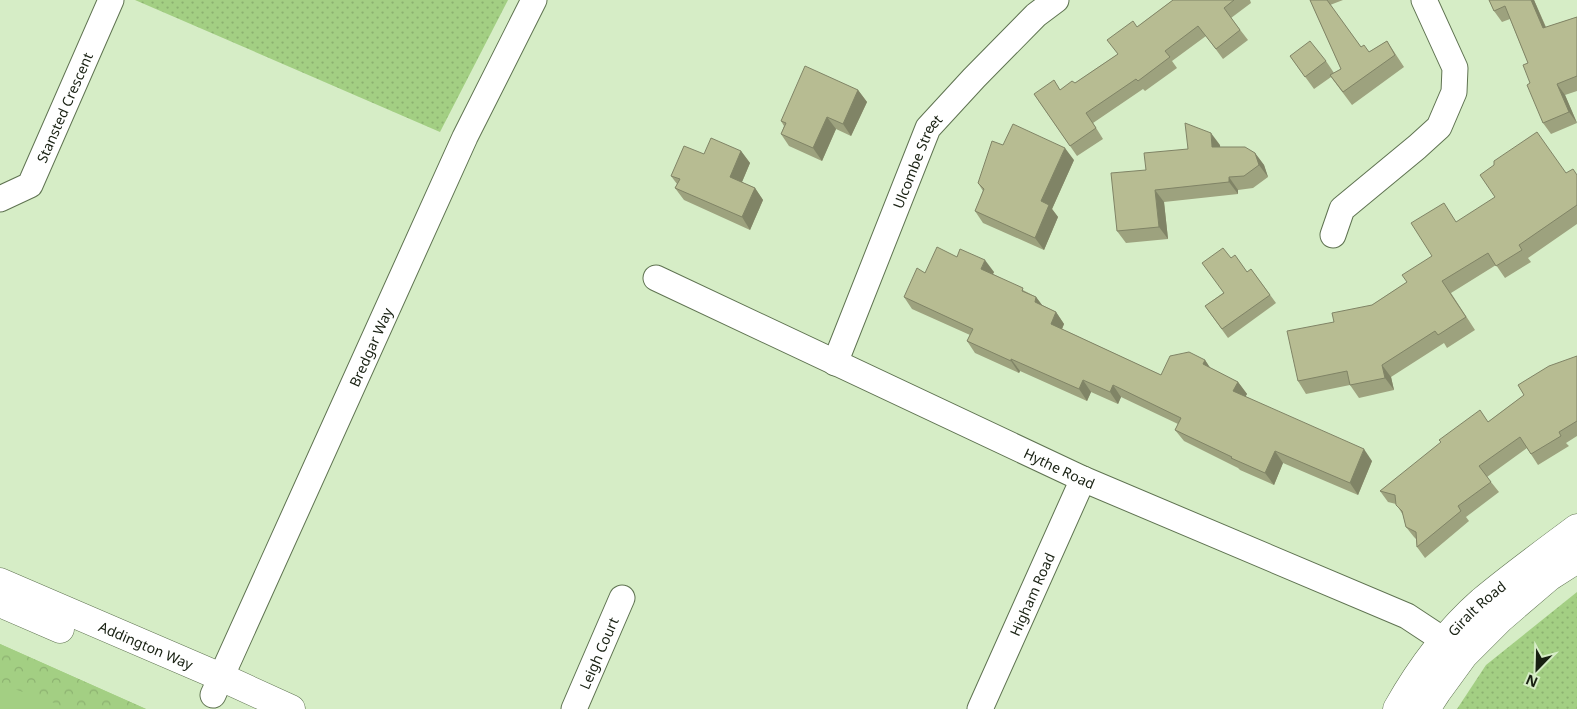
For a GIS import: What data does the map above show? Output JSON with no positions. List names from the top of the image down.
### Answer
{
  "streets": {
    "street": [
      "Stansted Crescent",
      "Ulcombe Street",
      "Bredgar Way",
      "Hythe Road",
      "Higham Road",
      "Giralt Road",
      "Addington Way",
      "Leigh Court"
    ]
  },
  "crossings": [
    ["Ulcombe Street", "Hythe Road"],
    ["Bredgar Way", "Addington Way"],
    ["Hythe Road", "Higham Road"],
    ["Hythe Road", "Giralt Road"]
  ],
  "north": "bottom left"
}
